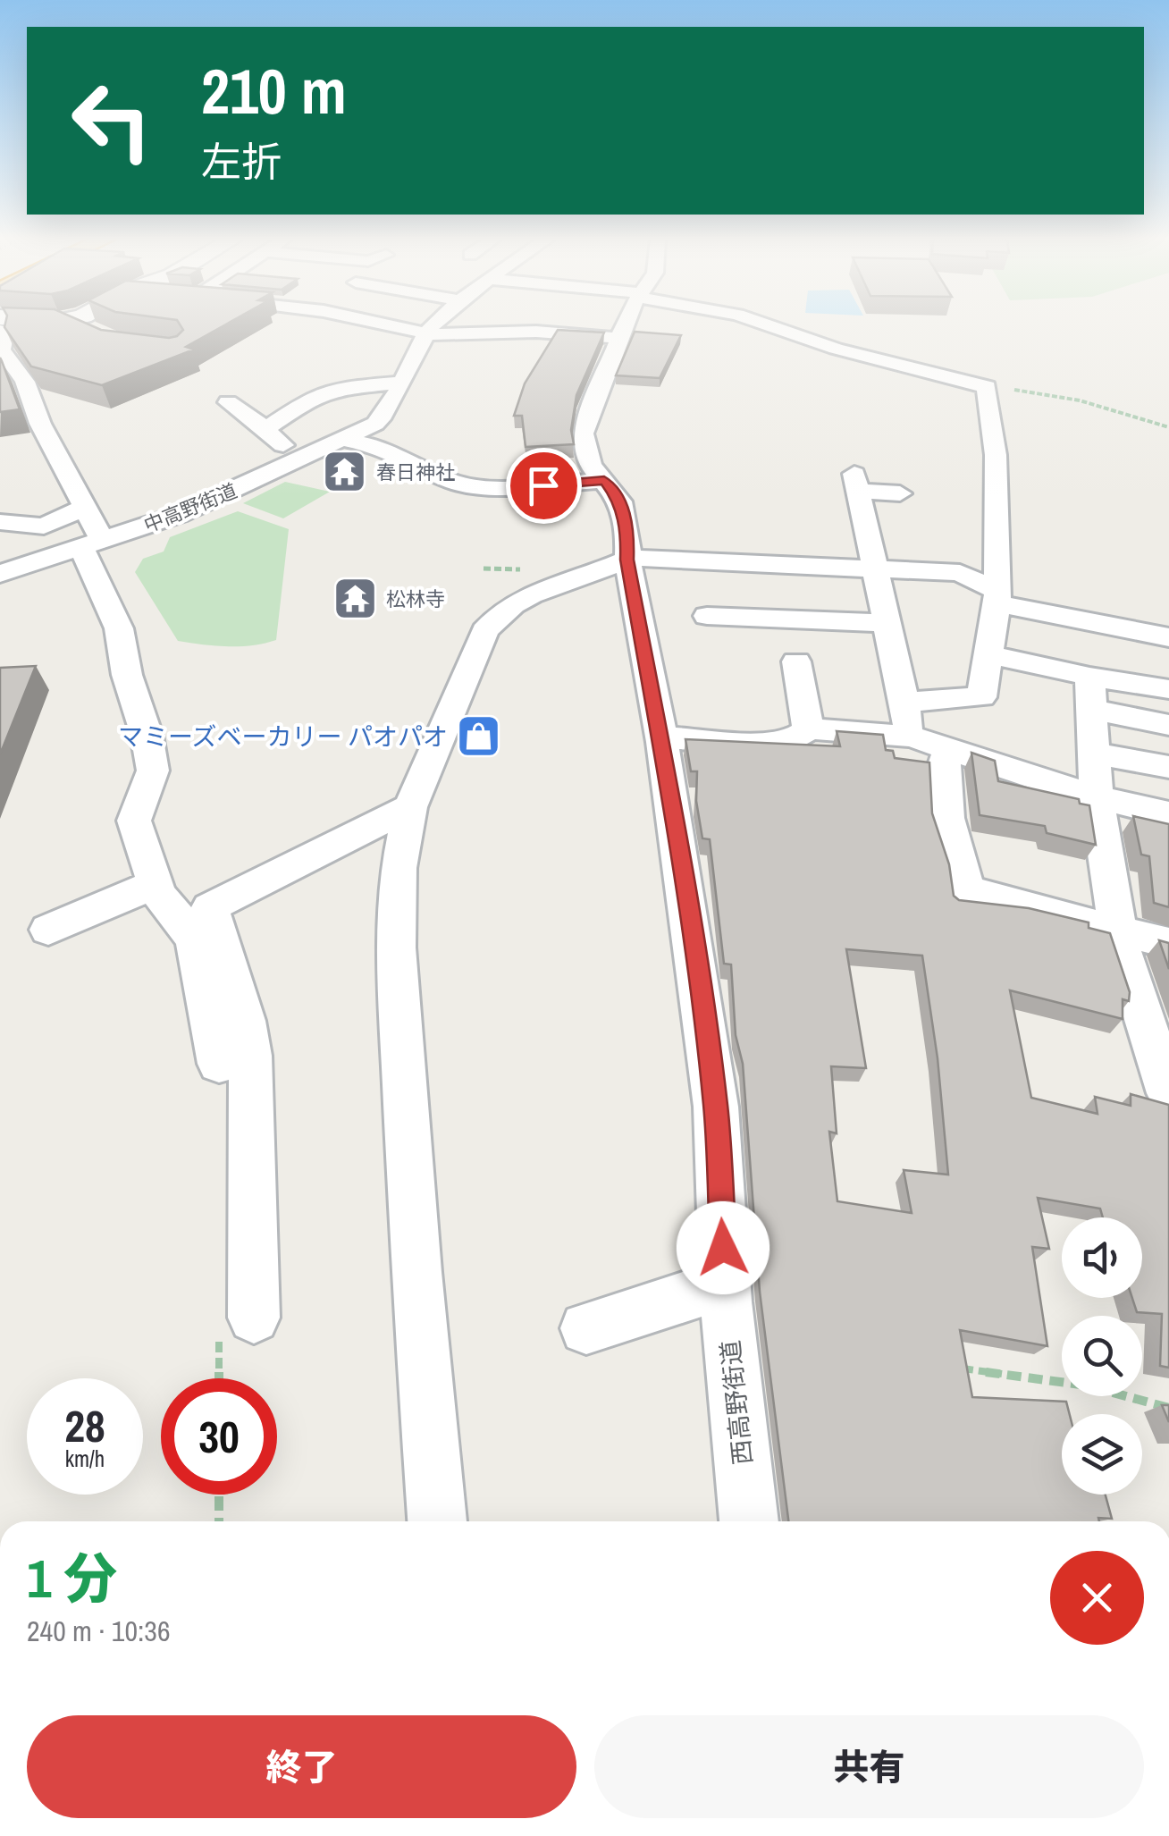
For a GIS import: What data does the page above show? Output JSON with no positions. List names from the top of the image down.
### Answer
{
  "streets": {
    "street": ["中高野街道", "西高野街道"]
  },
  "places": {
    "temple": ["春日神社", "松林寺"],
    "shop": ["マミーズベーカリー パオパオ"]
  },
  "page": {
    "turn": ["210 m", "左折"],
    "speed": "28 km/h",
    "limit": "30",
    "heading": ["1 分", "240 m · 10:36"],
    "buttons": ["終了", "共有"]
  }
}
